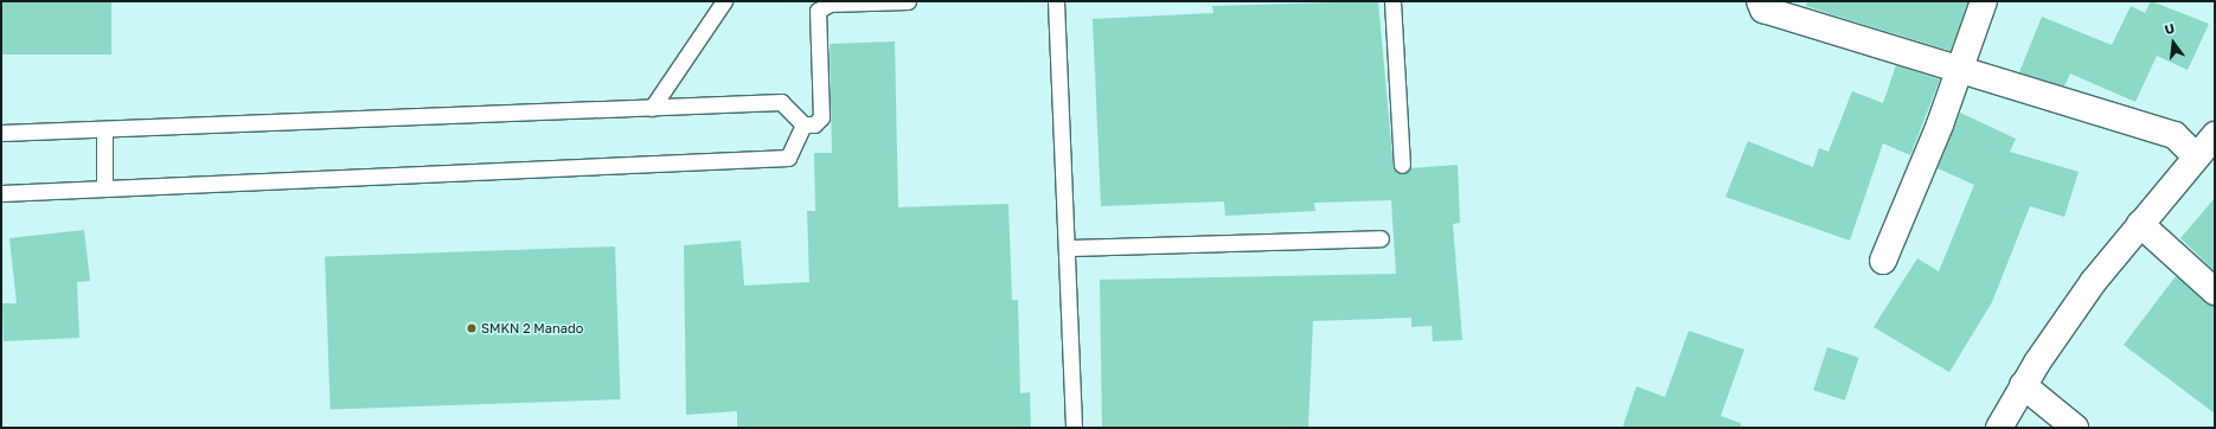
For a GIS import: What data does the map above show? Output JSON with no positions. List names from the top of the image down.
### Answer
{
  "places": ["SMKN 2 Manado"],
  "north": "top"
}
